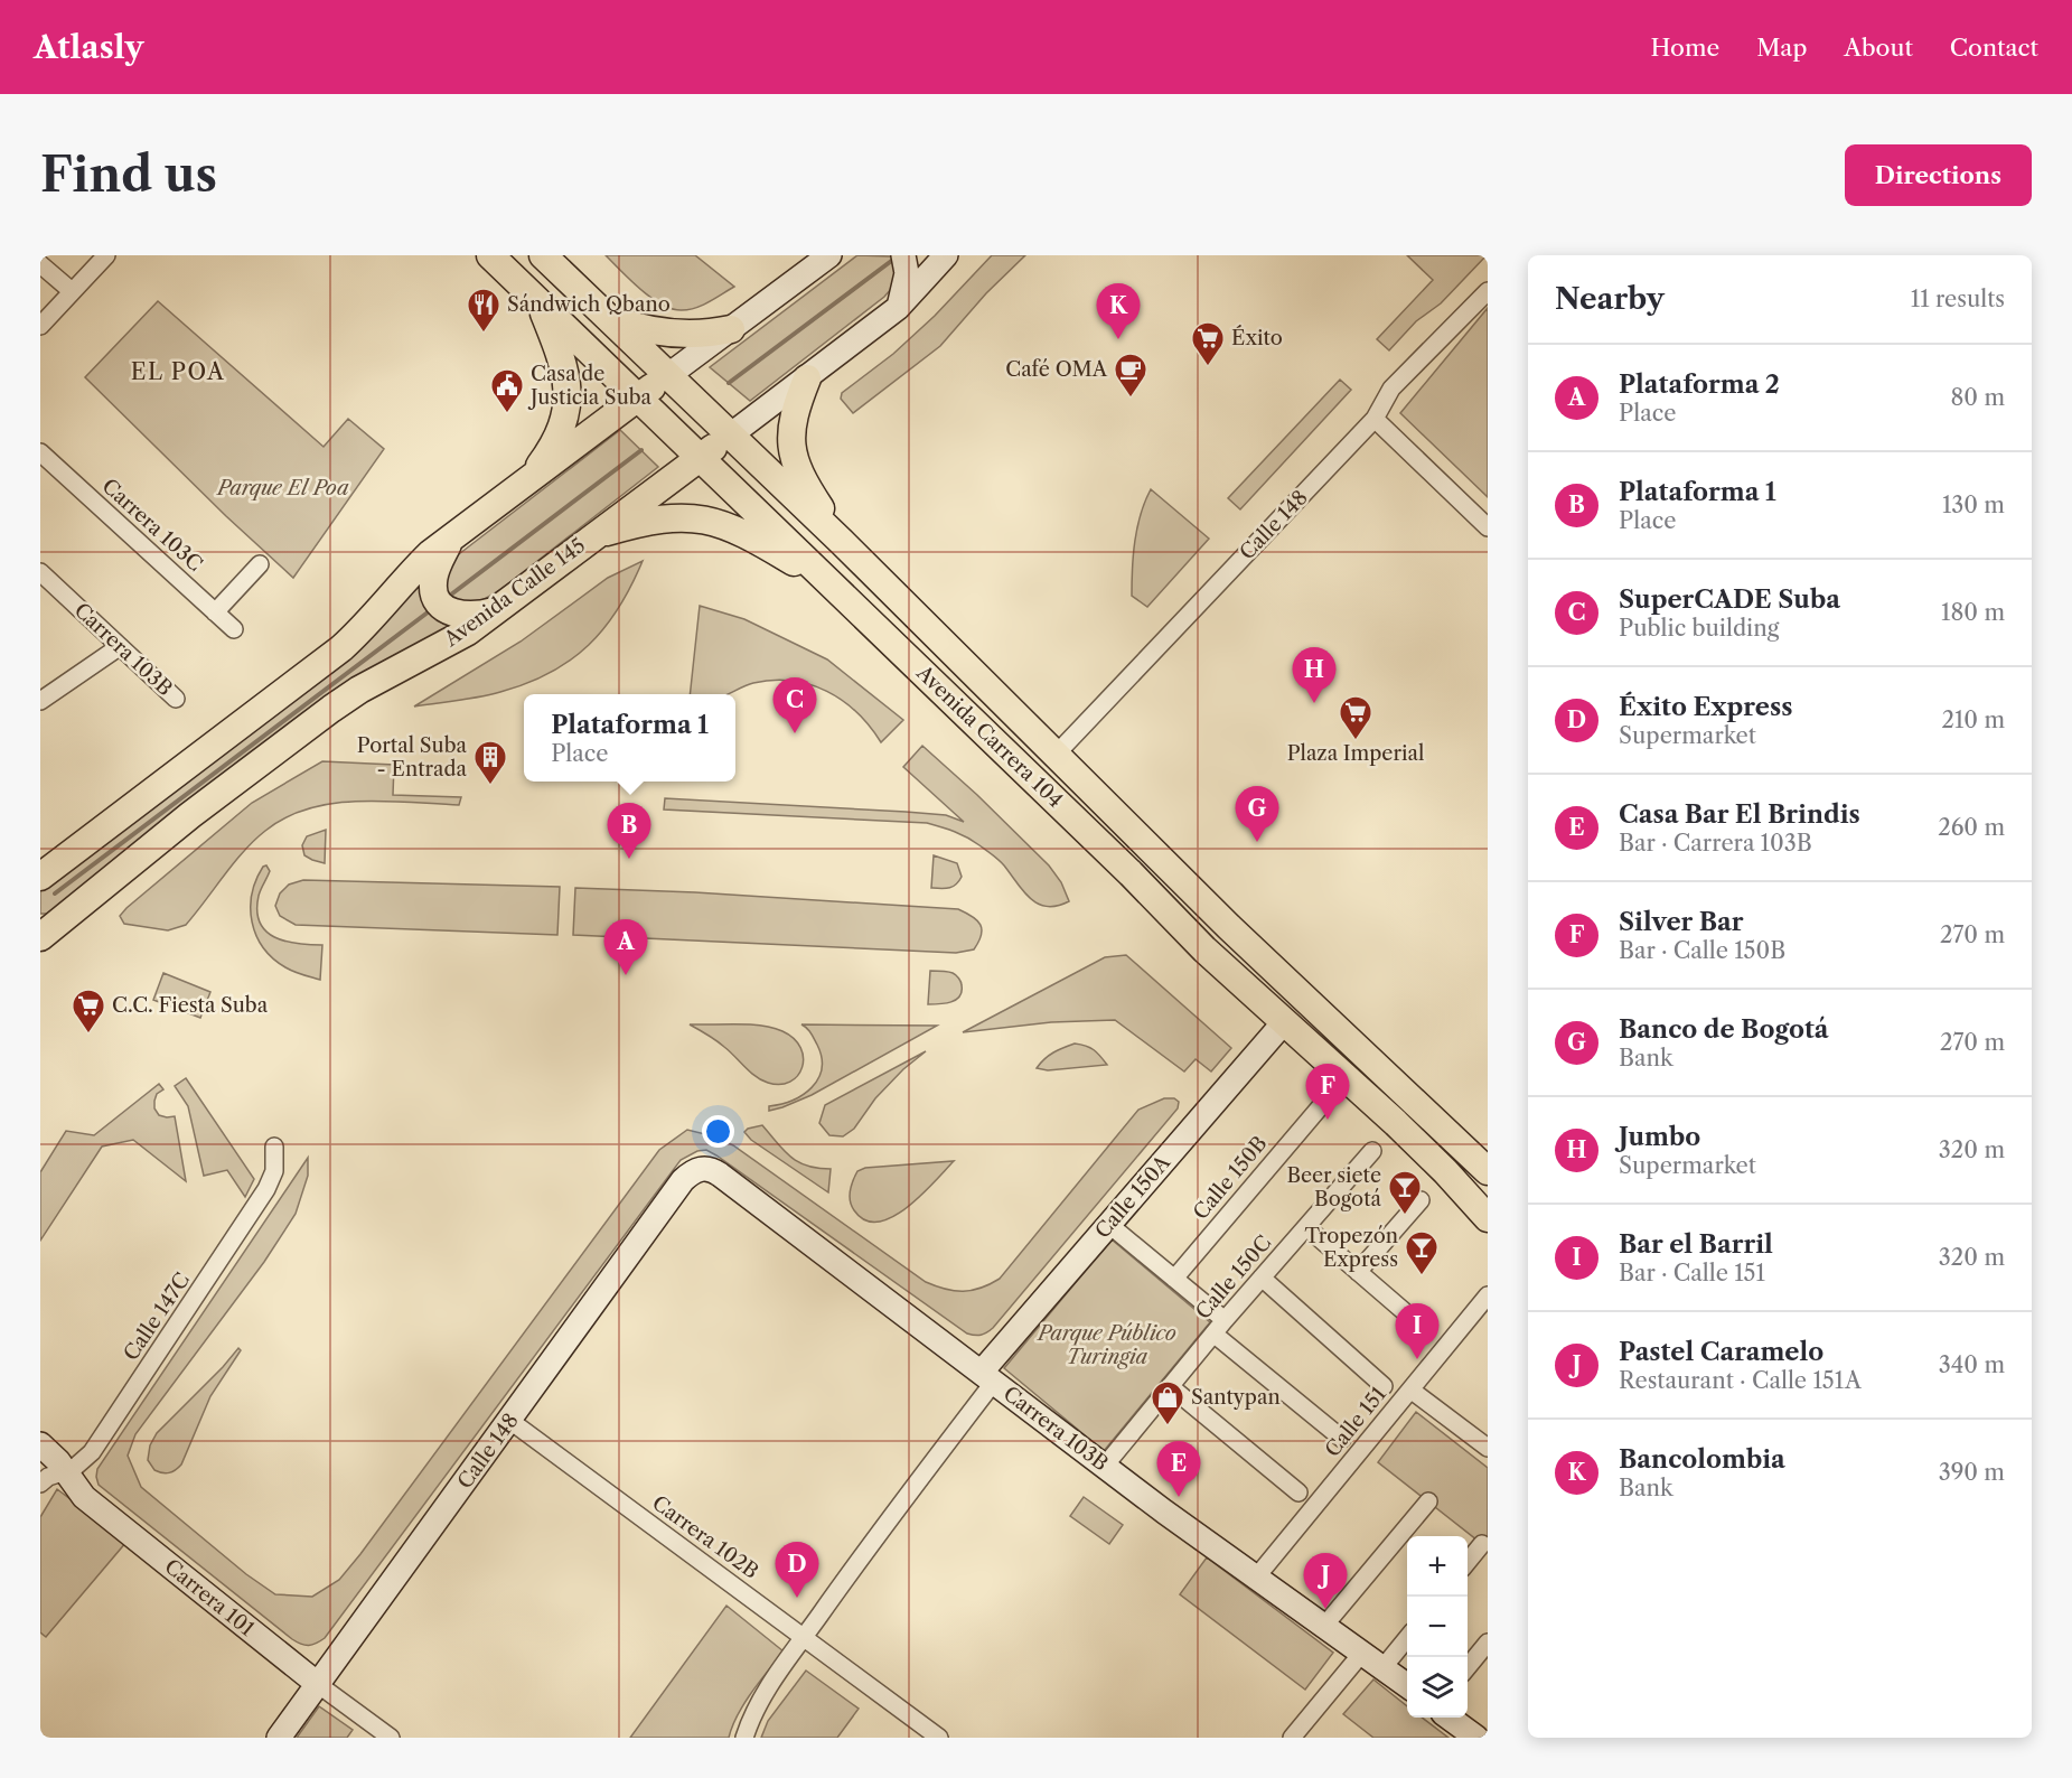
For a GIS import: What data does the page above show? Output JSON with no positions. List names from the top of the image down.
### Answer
{
  "streets": {
    "main road": ["Avenida Calle 145", "Avenida Carrera 104"],
    "street": [
      "Carrera 103C",
      "Calle 148",
      "Carrera 103B",
      "Calle 150B",
      "Calle 150A",
      "Calle 150C",
      "Calle 147C",
      "Calle 151",
      "Carrera 102B",
      "Carrera 101"
    ]
  },
  "crossings": [
    ["Calle 148", "Carrera 103B"],
    ["Calle 148", "Avenida Carrera 104"],
    ["Calle 148", "Carrera 102B"],
    ["Calle 148", "Carrera 101"],
    ["Avenida Calle 145", "Avenida Carrera 104"],
    ["Carrera 103B", "Calle 150A"],
    ["Carrera 103B", "Calle 150C"],
    ["Carrera 103B", "Calle 151"],
    ["Avenida Carrera 104", "Calle 150A"],
    ["Calle 150A", "Carrera 102B"],
    ["Calle 147C", "Carrera 101"]
  ],
  "districts": ["EL POA"],
  "parks": ["Parque El Poa", "Parque Público Turingia"],
  "places": {
    "restaurant": ["Sándwich Qbano"],
    "supermarket": ["Éxito", "Plaza Imperial", "C.C. Fiesta Suba"],
    "cafe": ["Café OMA"],
    "public building": ["Casa de Justicia Suba"],
    "building": ["Portal Suba - Entrada"],
    "bar": ["Beer siete Bogotá", "Tropezón Express"],
    "shop": ["Santypan"]
  },
  "page": {
    "header": "Atlasly",
    "nav": [
      "Home",
      "Map",
      "About",
      "Contact"
    ],
    "buttons": "Directions",
    "title": "Find us",
    "heading": ["Nearby", "11 results"],
    "pins": [
      "K",
      "H",
      "C",
      "G",
      "B",
      "A",
      "F",
      "I",
      "E",
      "D",
      "J"
    ],
    "list": [
      {
        "mark": "A",
        "name": "Plataforma 2",
        "note": "Place",
        "value": "80 m"
      },
      {
        "mark": "B",
        "name": "Plataforma 1",
        "note": "Place",
        "value": "130 m"
      },
      {
        "mark": "C",
        "name": "SuperCADE Suba",
        "note": "Public building",
        "value": "180 m"
      },
      {
        "mark": "D",
        "name": "Éxito Express",
        "note": "Supermarket",
        "value": "210 m"
      },
      {
        "mark": "E",
        "name": "Casa Bar El Brindis",
        "note": "Bar · Carrera 103B",
        "value": "260 m"
      },
      {
        "mark": "F",
        "name": "Silver Bar",
        "note": "Bar · Calle 150B",
        "value": "270 m"
      },
      {
        "mark": "G",
        "name": "Banco de Bogotá",
        "note": "Bank",
        "value": "270 m"
      },
      {
        "mark": "H",
        "name": "Jumbo",
        "note": "Supermarket",
        "value": "320 m"
      },
      {
        "mark": "I",
        "name": "Bar el Barril",
        "note": "Bar · Calle 151",
        "value": "320 m"
      },
      {
        "mark": "J",
        "name": "Pastel Caramelo",
        "note": "Restaurant · Calle 151A",
        "value": "340 m"
      },
      {
        "mark": "K",
        "name": "Bancolombia",
        "note": "Bank",
        "value": "390 m"
      }
    ],
    "popup": ["Plataforma 1", "Place"],
    "map_buttons": ["+", "−"]
  }
}
